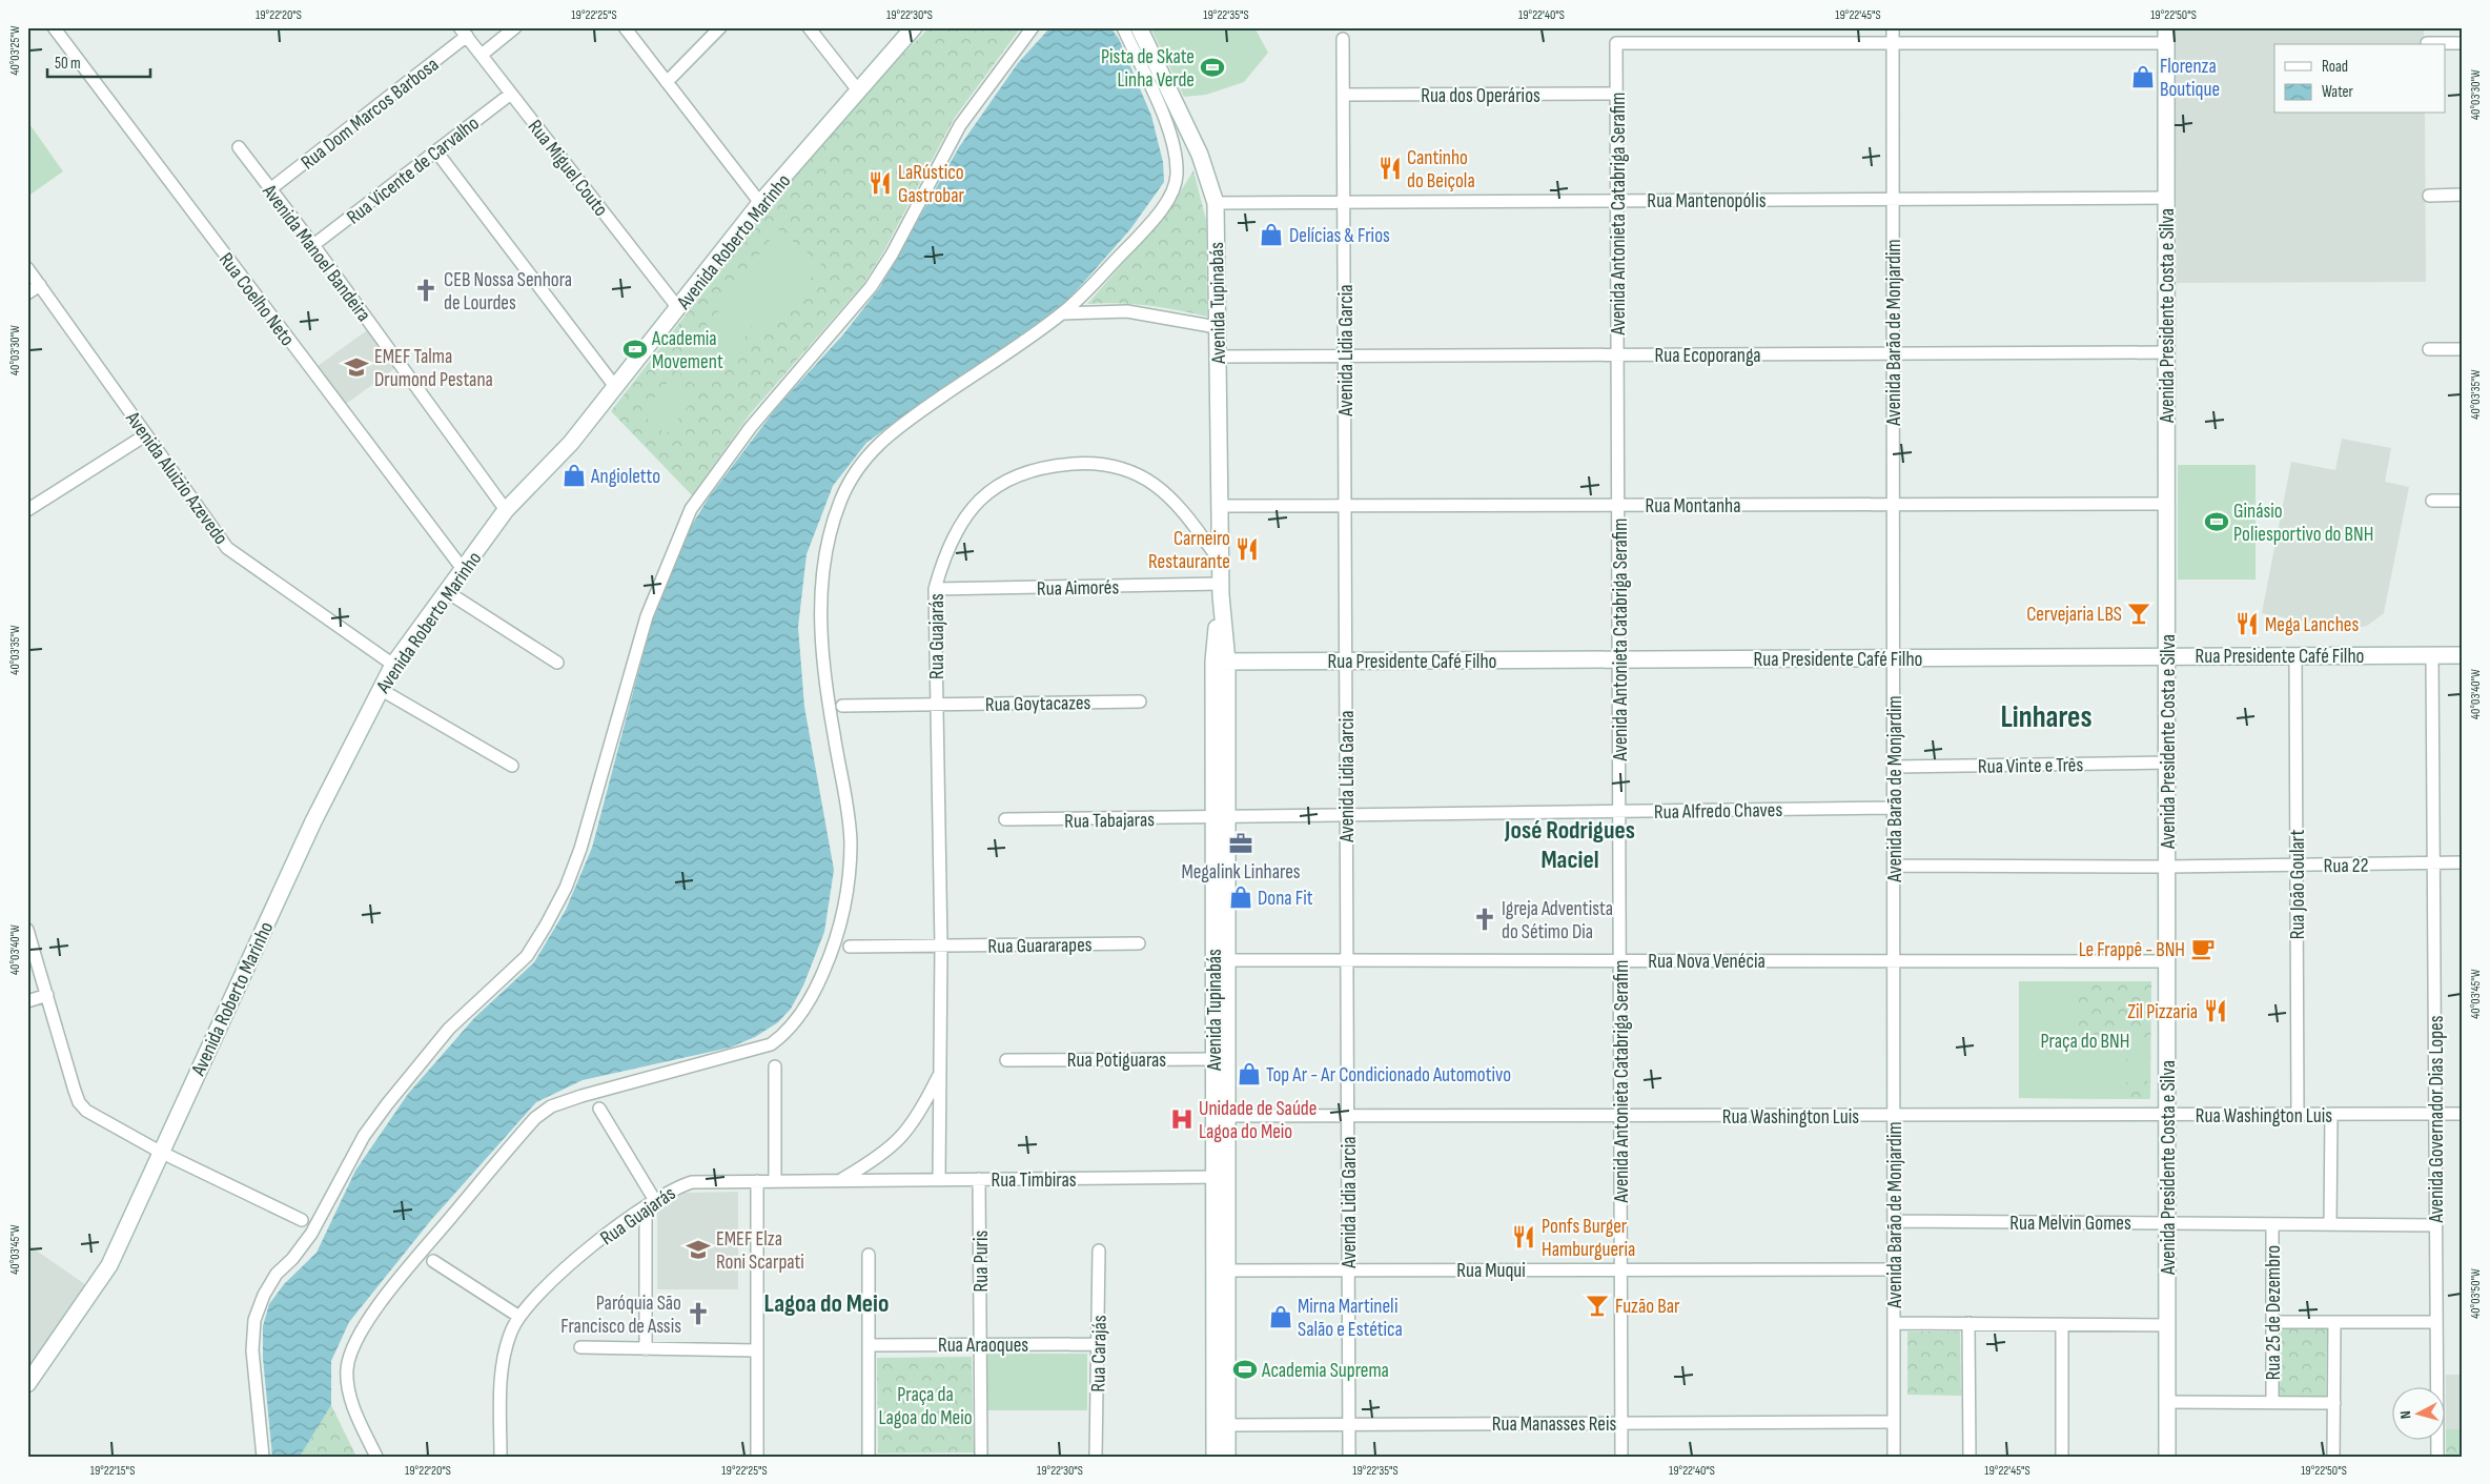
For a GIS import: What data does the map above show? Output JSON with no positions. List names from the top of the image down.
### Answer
{
  "streets": {
    "main road": [
      "Avenida Roberto Marinho",
      "Avenida Tupinabás",
      "Avenida Presidente Costa e Silva",
      "Rua Presidente Café Filho"
    ],
    "street": [
      "Rua dos Operários",
      "Rua Dom Marcos Barbosa",
      "Rua Miguel Couto",
      "Rua Vicente de Carvalho",
      "Rua Mantenopólis",
      "Avenida Antonieta Catabriga Serafim",
      "Avenida Manoel Bandeira",
      "Rua Coelho Neto",
      "Avenida Barão de Monjardim",
      "Avenida Lidia Garcia",
      "Rua Ecoporanga",
      "Avenida Aluizio Azevedo",
      "Rua Montanha",
      "Rua Aimorés",
      "Rua Guajarás",
      "Rua Goytacazes",
      "Rua Vinte e Três",
      "Rua Alfredo Chaves",
      "Rua Tabajaras",
      "Rua 22",
      "Rua João Goulart",
      "Rua Guararapes",
      "Rua Nova Venécia",
      "Rua Potiguaras",
      "Rua Washington Luis",
      "Avenida Governador Dias Lopes",
      "Rua Timbiras",
      "Rua Melvin Gomes",
      "Rua Puris",
      "Rua Muqui",
      "Rua 25 de Dezembro",
      "Rua Araoques",
      "Rua Carajás",
      "Rua Manasses Reis"
    ]
  },
  "crossings": [
    ["Rua dos Operários", "Avenida Antonieta Catabriga Serafim"],
    ["Rua dos Operários", "Avenida Lidia Garcia"],
    ["Rua Dom Marcos Barbosa", "Rua Miguel Couto"],
    ["Rua Dom Marcos Barbosa", "Avenida Manoel Bandeira"],
    ["Rua Miguel Couto", "Rua Vicente de Carvalho"],
    ["Rua Miguel Couto", "Avenida Roberto Marinho"],
    ["Rua Vicente de Carvalho", "Avenida Manoel Bandeira"],
    ["Rua Mantenopólis", "Avenida Antonieta Catabriga Serafim"],
    ["Rua Mantenopólis", "Avenida Tupinabás"],
    ["Rua Mantenopólis", "Avenida Presidente Costa e Silva"],
    ["Rua Mantenopólis", "Avenida Barão de Monjardim"],
    ["Rua Mantenopólis", "Avenida Lidia Garcia"],
    ["Avenida Antonieta Catabriga Serafim", "Avenida Barão de Monjardim"],
    ["Avenida Antonieta Catabriga Serafim", "Rua Ecoporanga"],
    ["Avenida Antonieta Catabriga Serafim", "Rua Montanha"],
    ["Avenida Antonieta Catabriga Serafim", "Rua Presidente Café Filho"],
    ["Avenida Antonieta Catabriga Serafim", "Rua Alfredo Chaves"],
    ["Avenida Antonieta Catabriga Serafim", "Rua Nova Venécia"],
    ["Avenida Antonieta Catabriga Serafim", "Rua Washington Luis"],
    ["Avenida Antonieta Catabriga Serafim", "Rua Muqui"],
    ["Avenida Antonieta Catabriga Serafim", "Rua Manasses Reis"],
    ["Avenida Roberto Marinho", "Avenida Manoel Bandeira"],
    ["Avenida Roberto Marinho", "Rua Coelho Neto"],
    ["Avenida Roberto Marinho", "Avenida Aluizio Azevedo"],
    ["Avenida Tupinabás", "Rua Ecoporanga"],
    ["Avenida Tupinabás", "Rua Montanha"],
    ["Avenida Tupinabás", "Rua Aimorés"],
    ["Avenida Tupinabás", "Rua Guajarás"],
    ["Avenida Tupinabás", "Rua Presidente Café Filho"],
    ["Avenida Tupinabás", "Rua Alfredo Chaves"],
    ["Avenida Tupinabás", "Rua Tabajaras"],
    ["Avenida Tupinabás", "Rua Nova Venécia"],
    ["Avenida Tupinabás", "Rua Potiguaras"],
    ["Avenida Tupinabás", "Rua Washington Luis"],
    ["Avenida Tupinabás", "Rua Timbiras"],
    ["Avenida Tupinabás", "Rua Muqui"],
    ["Avenida Tupinabás", "Rua Manasses Reis"],
    ["Avenida Presidente Costa e Silva", "Rua Ecoporanga"],
    ["Avenida Presidente Costa e Silva", "Rua Montanha"],
    ["Avenida Presidente Costa e Silva", "Rua Presidente Café Filho"],
    ["Avenida Presidente Costa e Silva", "Rua Vinte e Três"],
    ["Avenida Presidente Costa e Silva", "Rua 22"],
    ["Avenida Presidente Costa e Silva", "Rua Nova Venécia"],
    ["Avenida Presidente Costa e Silva", "Rua Washington Luis"],
    ["Avenida Presidente Costa e Silva", "Rua Melvin Gomes"],
    ["Avenida Barão de Monjardim", "Rua Ecoporanga"],
    ["Avenida Barão de Monjardim", "Rua Montanha"],
    ["Avenida Barão de Monjardim", "Rua Presidente Café Filho"],
    ["Avenida Barão de Monjardim", "Rua Vinte e Três"],
    ["Avenida Barão de Monjardim", "Rua Alfredo Chaves"],
    ["Avenida Barão de Monjardim", "Rua Nova Venécia"],
    ["Avenida Barão de Monjardim", "Rua Washington Luis"],
    ["Avenida Barão de Monjardim", "Rua Melvin Gomes"],
    ["Avenida Barão de Monjardim", "Rua Muqui"],
    ["Avenida Barão de Monjardim", "Rua Manasses Reis"],
    ["Avenida Lidia Garcia", "Rua Ecoporanga"],
    ["Avenida Lidia Garcia", "Rua Montanha"],
    ["Avenida Lidia Garcia", "Rua Presidente Café Filho"],
    ["Avenida Lidia Garcia", "Rua Alfredo Chaves"],
    ["Avenida Lidia Garcia", "Rua Nova Venécia"],
    ["Avenida Lidia Garcia", "Rua Washington Luis"],
    ["Avenida Lidia Garcia", "Rua Muqui"],
    ["Avenida Lidia Garcia", "Rua Manasses Reis"],
    ["Rua Aimorés", "Rua Guajarás"],
    ["Rua Guajarás", "Rua Goytacazes"],
    ["Rua Guajarás", "Rua Guararapes"],
    ["Rua Guajarás", "Rua Timbiras"],
    ["Rua Presidente Café Filho", "Rua João Goulart"],
    ["Rua Presidente Café Filho", "Avenida Governador Dias Lopes"],
    ["Rua Alfredo Chaves", "Rua Tabajaras"],
    ["Rua 22", "Rua João Goulart"],
    ["Rua 22", "Avenida Governador Dias Lopes"],
    ["Rua João Goulart", "Rua Washington Luis"],
    ["Rua Washington Luis", "Avenida Governador Dias Lopes"],
    ["Avenida Governador Dias Lopes", "Rua Melvin Gomes"],
    ["Rua Timbiras", "Rua Puris"],
    ["Rua Melvin Gomes", "Rua 25 de Dezembro"],
    ["Rua Puris", "Rua Araoques"],
    ["Rua Araoques", "Rua Carajás"]
  ],
  "districts": ["Linhares", "José Rodrigues Maciel", "Lagoa do Meio"],
  "parks": ["Praça do BNH", "Praça da Lagoa do Meio"],
  "places": {
    "sports": [
      "Pista de Skate Linha Verde",
      "Academia Movement",
      "Ginásio Poliesportivo do BNH",
      "Academia Suprema"
    ],
    "shop": [
      "Florenza Boutique",
      "Delícias & Frios",
      "Angioletto",
      "Dona Fit",
      "Top Ar - Ar Condicionado Automotivo",
      "Mirna Martineli Salão e Estética"
    ],
    "restaurant": [
      "Cantinho do Beiçola",
      "LaRústico Gastrobar",
      "Carneiro Restaurante",
      "Mega Lanches",
      "Zil Pizzaria",
      "Ponfs Burger Hamburgueria"
    ],
    "church": ["CEB Nossa Senhora de Lourdes", "Igreja Adventista do Sétimo Dia", "Paróquia São Francisco de Assis"],
    "school or university": ["EMEF Talma Drumond Pestana", "EMEF Elza Roni Scarpati"],
    "bar": ["Cervejaria LBS", "Fuzão Bar"],
    "office": ["Megalink Linhares"],
    "cafe": ["Le Frappê - BNH"],
    "hospital": ["Unidade de Saúde Lagoa do Meio"]
  },
  "legend": ["Road", "Water"],
  "scale_bar": "50 m",
  "north": "left",
  "coordinates": [
    "19°22'20\"S",
    "19°22'25\"S",
    "19°22'30\"S",
    "19°22'35\"S",
    "19°22'40\"S",
    "19°22'45\"S",
    "19°22'50\"S",
    "40°03'25\"W",
    "40°03'30\"W",
    "40°03'35\"W",
    "40°03'40\"W",
    "40°03'45\"W",
    "40°03'50\"W",
    "19°22'15\"S"
  ]
}
